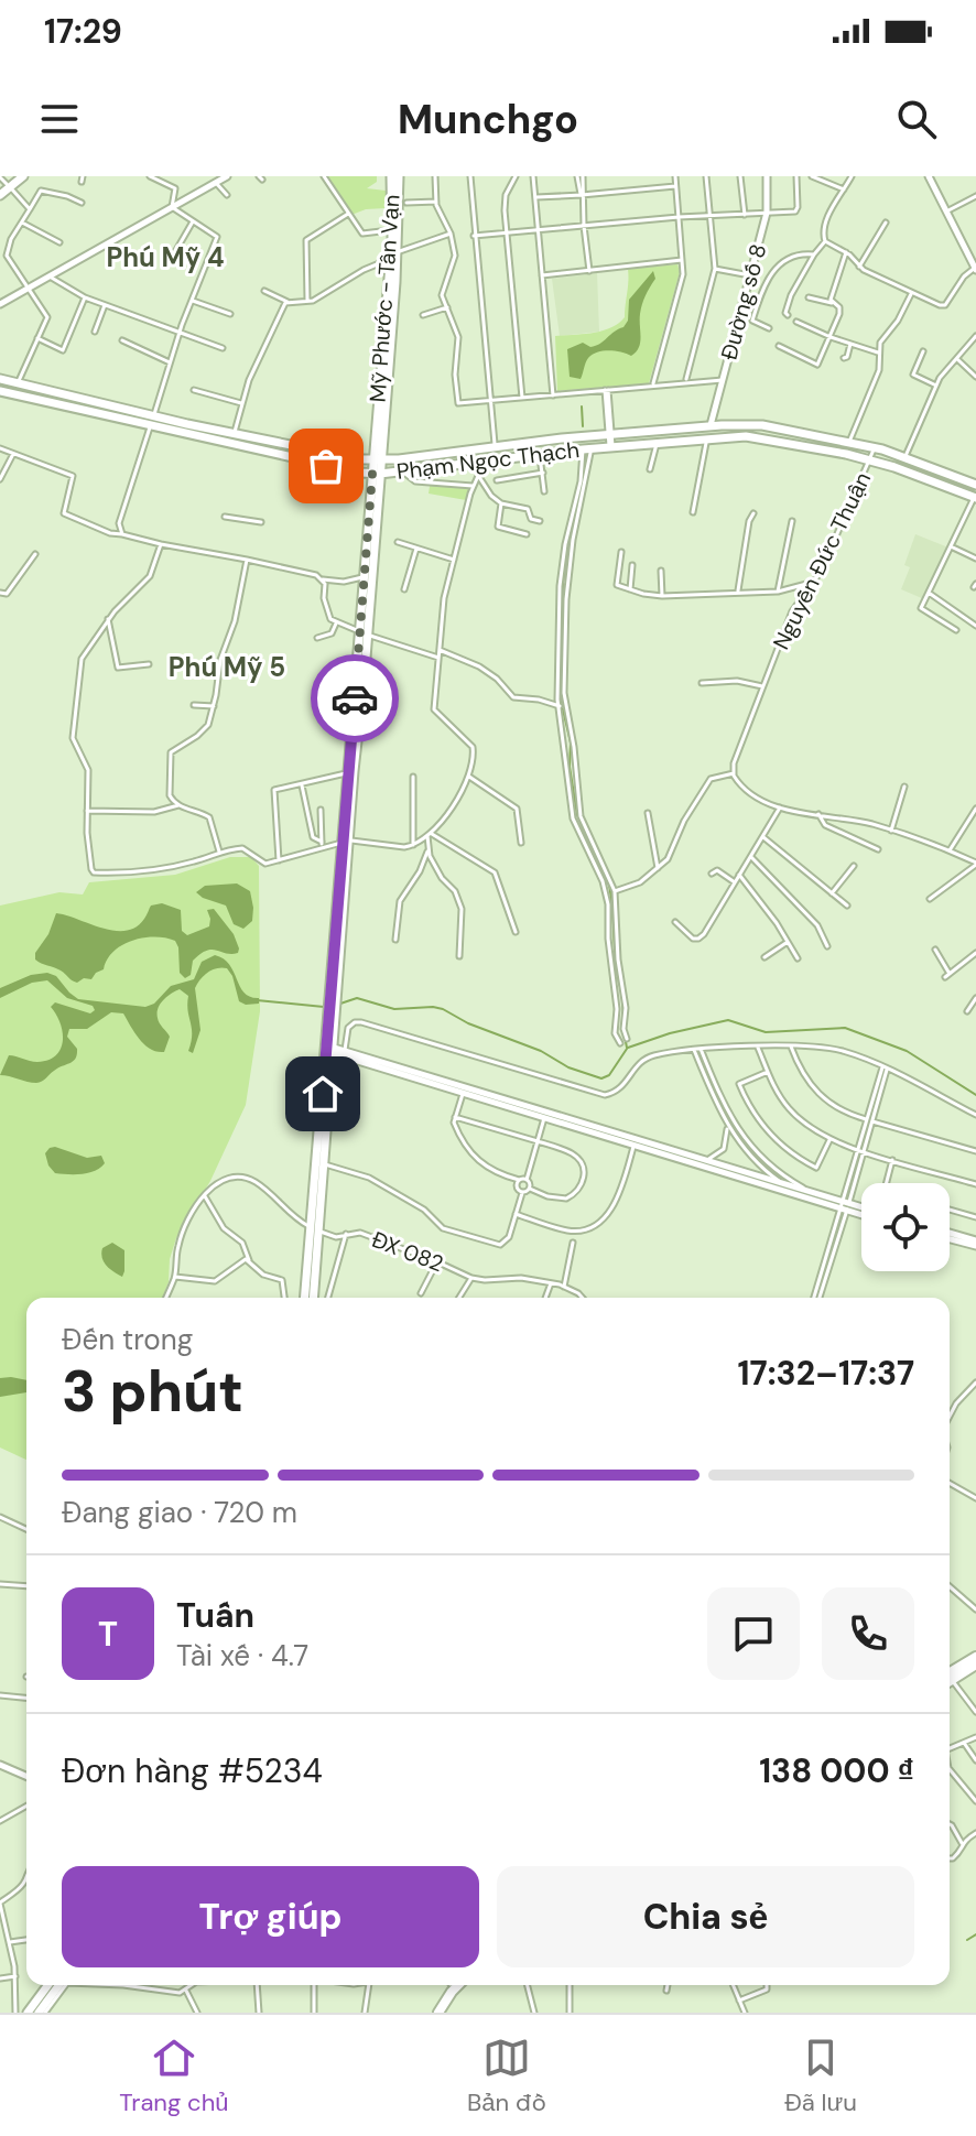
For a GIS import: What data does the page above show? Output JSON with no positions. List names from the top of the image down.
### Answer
{
  "streets": {
    "main road": ["Mỹ Phước - Tân Vạn", "Phạm Ngọc Thạch"],
    "street": ["Đường số 8", "Nguyễn Đức Thuận", "ĐX 082"]
  },
  "crossings": [
    ["Mỹ Phước - Tân Vạn", "Phạm Ngọc Thạch"],
    ["Đường số 8", "Phạm Ngọc Thạch"],
    ["Phạm Ngọc Thạch", "Nguyễn Đức Thuận"]
  ],
  "districts": ["Phú Mỹ 4", "Phú Mỹ 5"],
  "page": {
    "status": "17:29",
    "header": "Munchgo",
    "heading": ["3 phút", "Đến trong", "17:32–17:37"],
    "panel": [
      "Tuấn",
      "Tài xế · 4.7",
      "Đơn hàng #5234",
      "138 000 ₫"
    ],
    "bar": "Đang giao · 720 m",
    "round": "T",
    "buttons": ["Trợ giúp", "Chia sẻ"],
    "tabs": ["Trang chủ", "Bản đồ", "Đã lưu"]
  }
}
